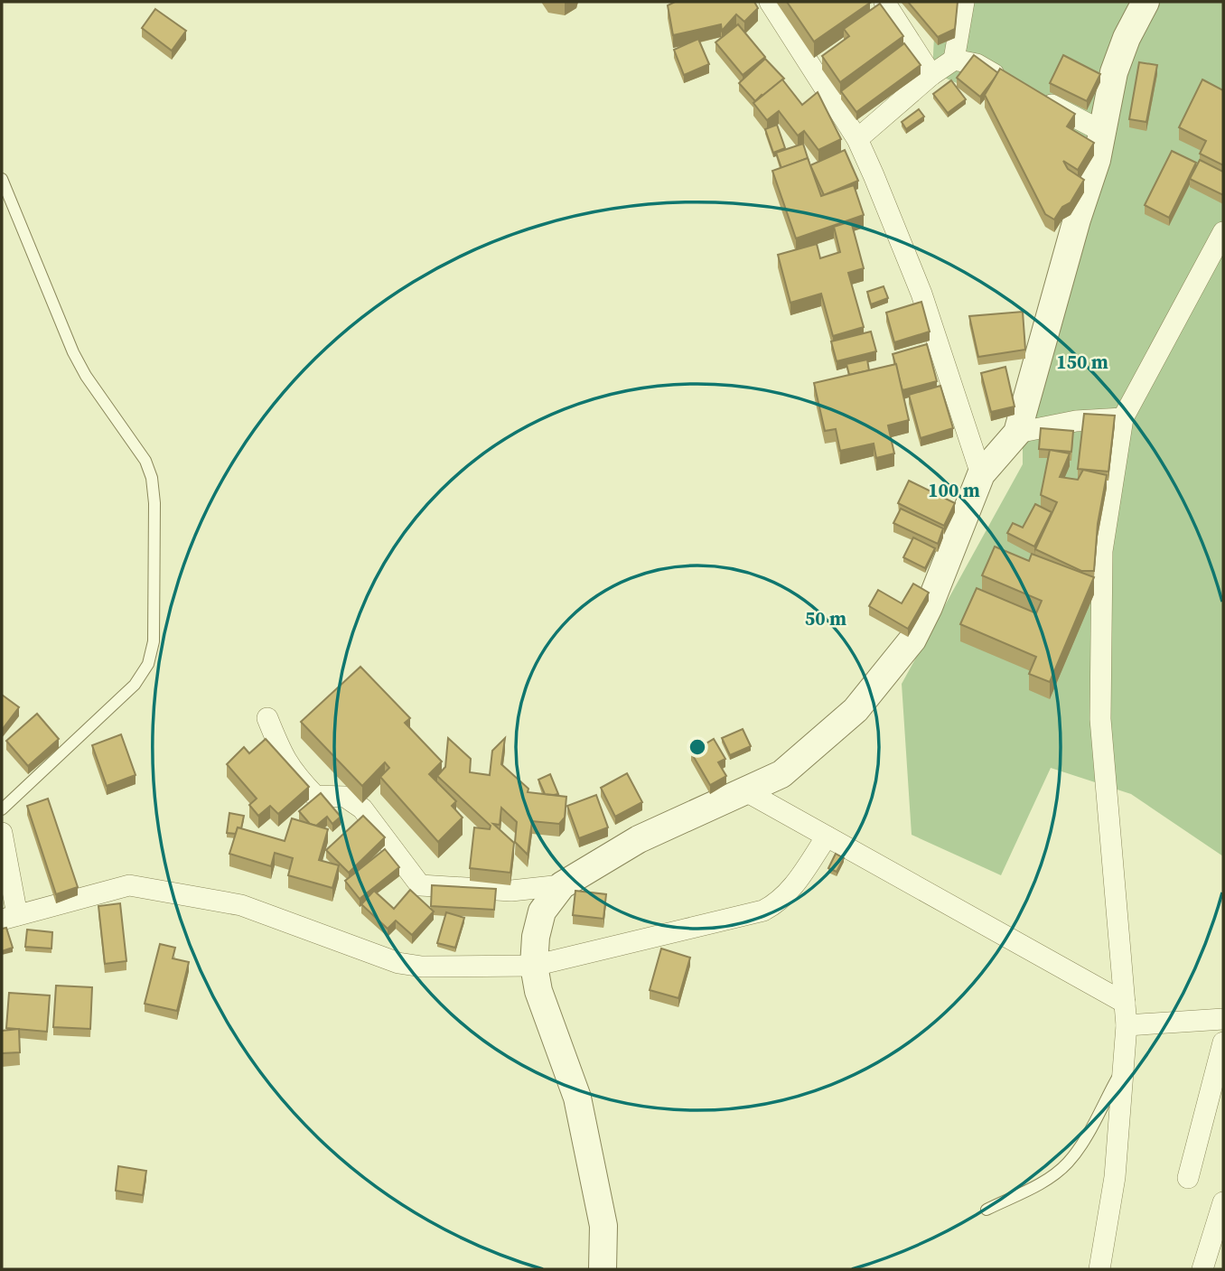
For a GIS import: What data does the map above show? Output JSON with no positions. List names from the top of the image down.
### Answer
{
  "rings": ["150 m", "100 m", "50 m"]
}
